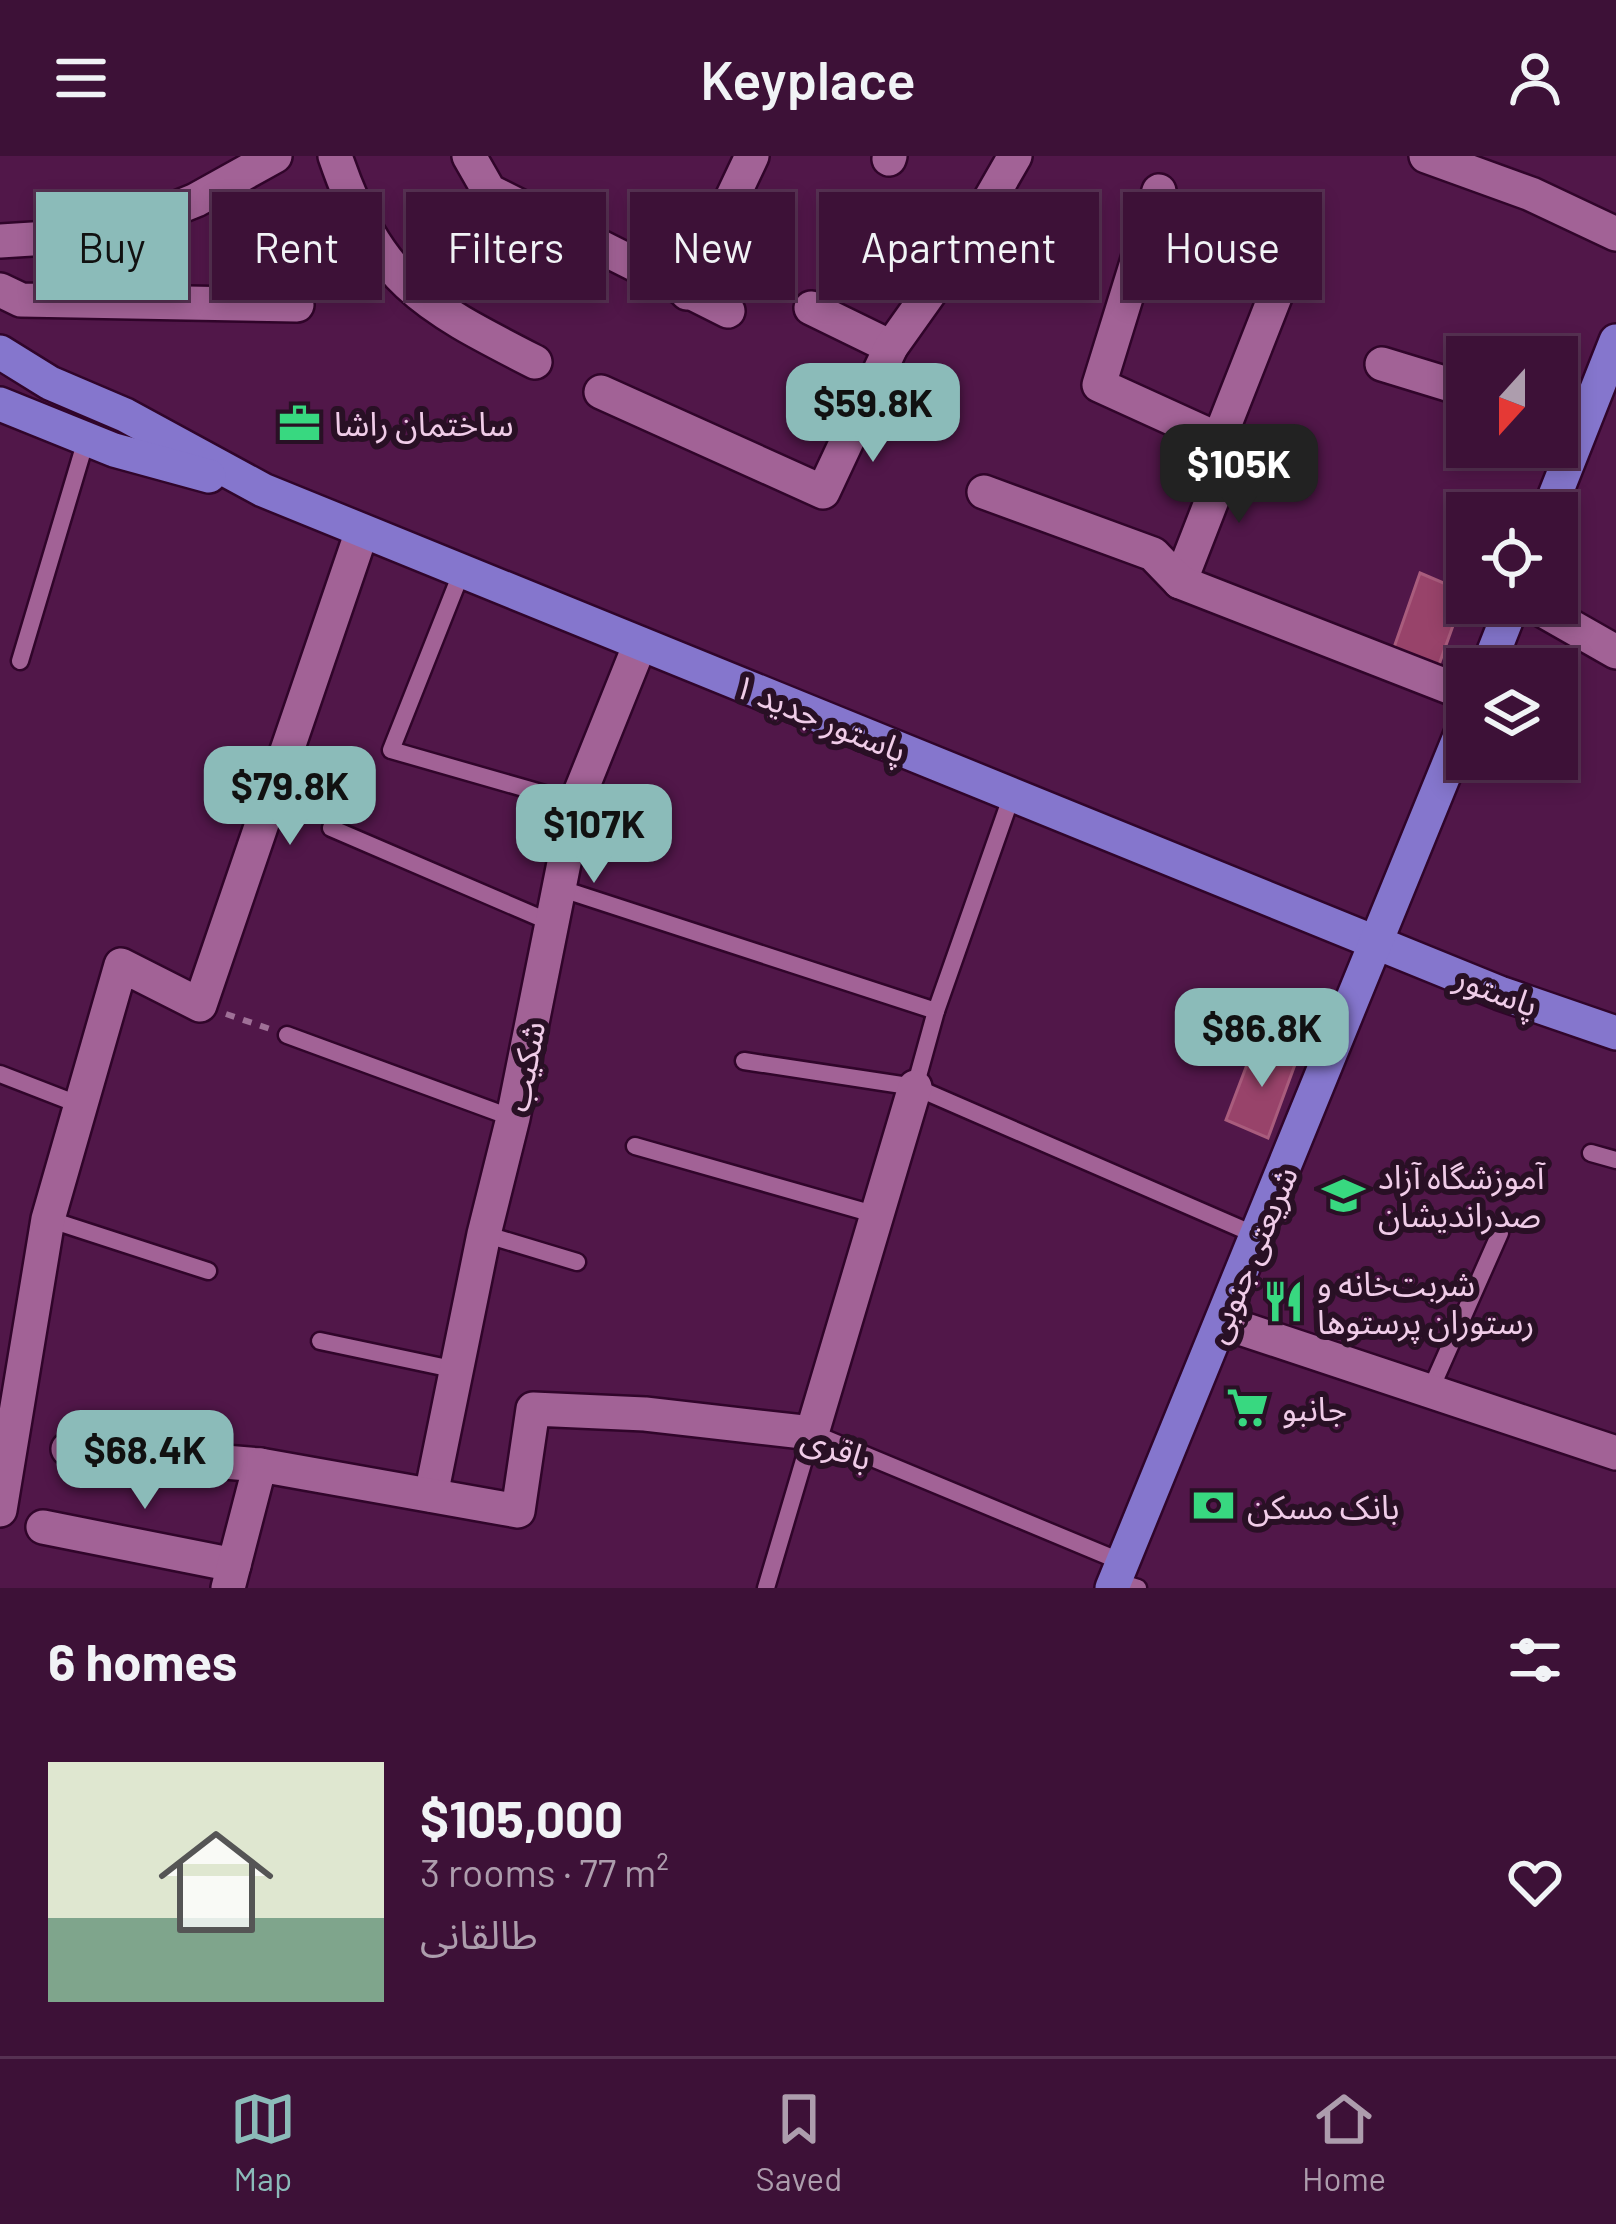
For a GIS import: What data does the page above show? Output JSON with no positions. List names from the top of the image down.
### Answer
{
  "streets": {
    "main road": ["پاستور جدید ۱", "پاستور", "شریعتی جنوبی"],
    "street": ["شکیب", "باقری"]
  },
  "crossings": [
    ["پاستور جدید ۱", "پاستور"],
    ["پاستور جدید ۱", "شکیب"],
    ["پاستور جدید ۱", "شریعتی جنوبی"],
    ["پاستور", "شریعتی جنوبی"],
    ["شکیب", "باقری"],
    ["شریعتی جنوبی", "باقری"]
  ],
  "places": {
    "office": ["ساختمان راشا"],
    "school or university": ["آموزشگاه آزاد صدراندیشان"],
    "restaurant": ["شربت‌خانه و رستوران پرستوها"],
    "supermarket": ["جانبو"],
    "bank": ["بانک مسکن"]
  },
  "north": "bottom",
  "page": {
    "header": "Keyplace",
    "chip": [
      "Buy",
      "Rent",
      "Filters",
      "New",
      "Apartment",
      "House"
    ],
    "price": [
      "$59.8K",
      "$105K",
      "$79.8K",
      "$107K",
      "$86.8K",
      "$68.4K"
    ],
    "heading": "6 homes",
    "list": [
      {
        "name": "$105,000",
        "note": "3 rooms · 77 m² · طالقانی"
      }
    ],
    "tabs": ["Map", "Saved", "Home"]
  }
}
